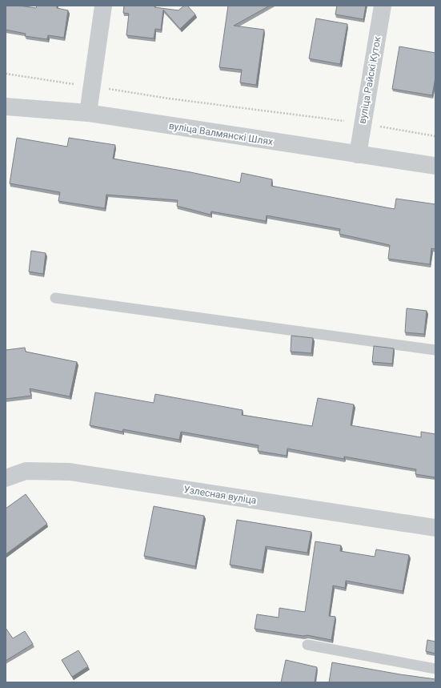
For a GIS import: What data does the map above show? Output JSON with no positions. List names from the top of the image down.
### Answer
{
  "streets": {
    "street": ["вуліца Райскі Куток", "вуліца Валмянскі Шлях", "Узлесная вуліца"]
  },
  "crossings": [
    ["вуліца Райскі Куток", "вуліца Валмянскі Шлях"]
  ]
}
